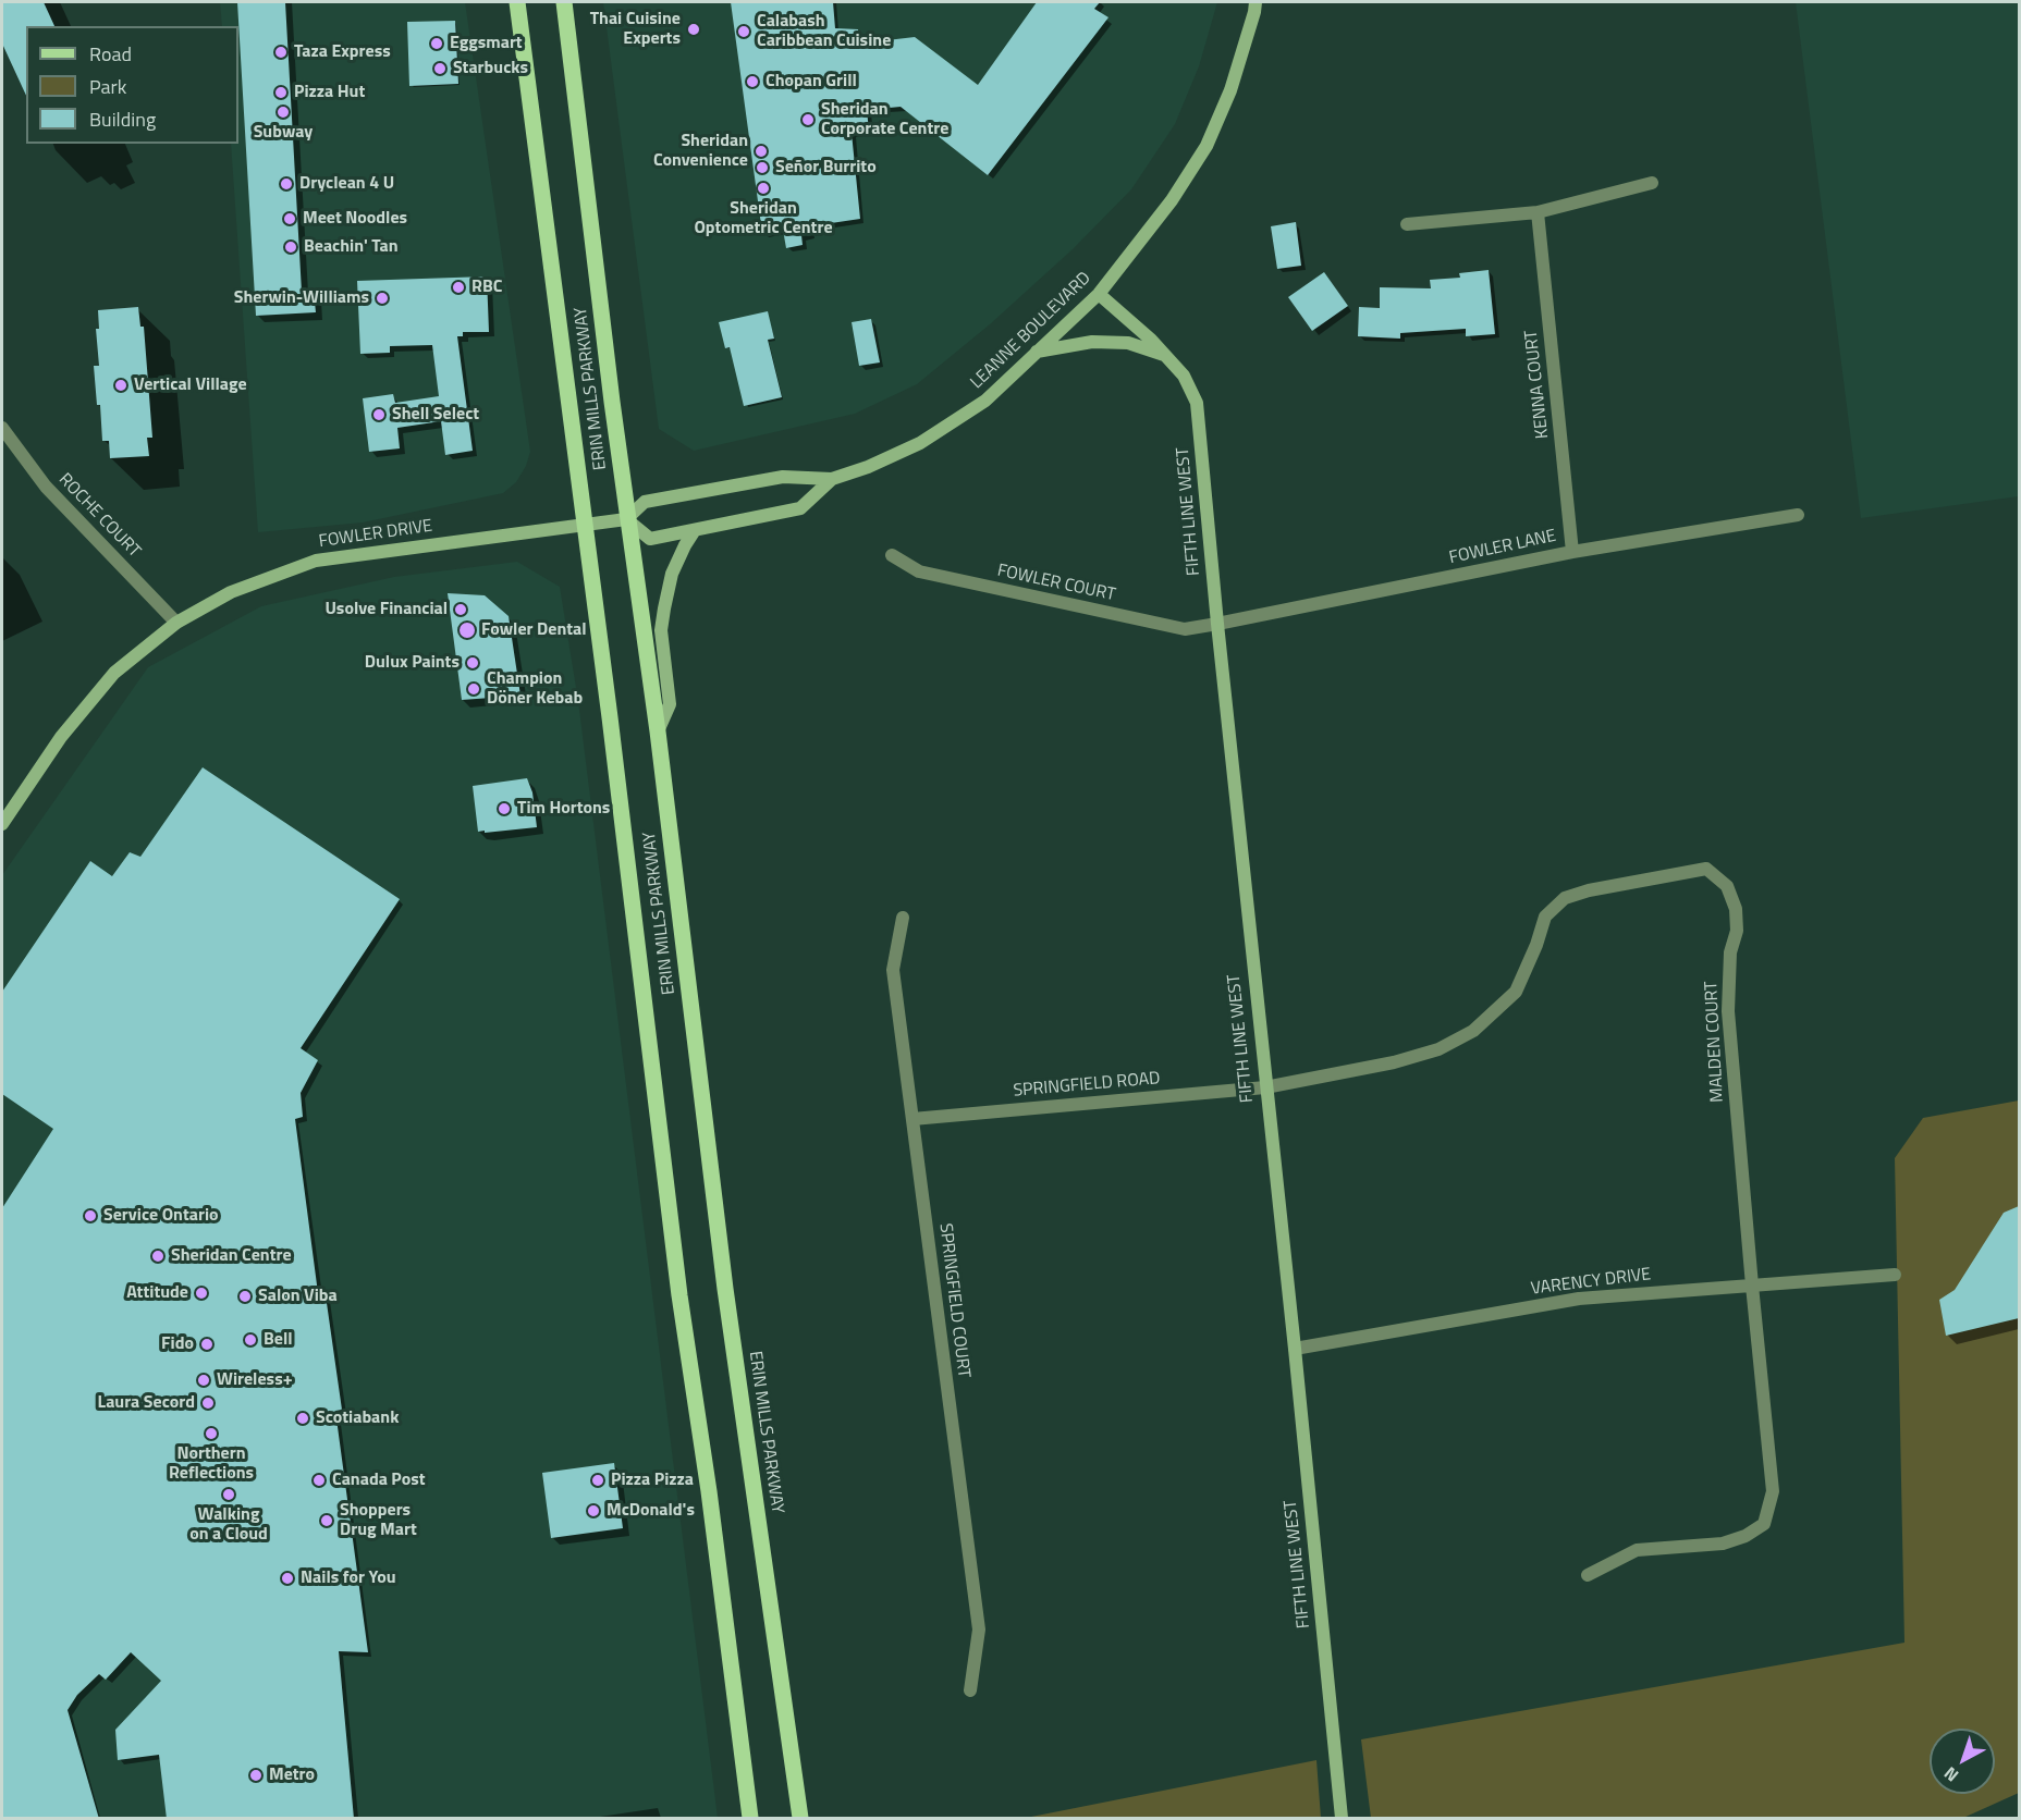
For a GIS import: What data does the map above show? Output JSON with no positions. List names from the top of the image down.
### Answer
{
  "streets": {
    "main road": ["ERIN MILLS PARKWAY"],
    "street": [
      "LEANNE BOULEVARD",
      "KENNA COURT",
      "FIFTH LINE WEST",
      "ROCHE COURT",
      "FOWLER DRIVE",
      "FOWLER LANE",
      "FOWLER COURT",
      "MALDEN COURT",
      "SPRINGFIELD ROAD",
      "VARENCY DRIVE",
      "SPRINGFIELD COURT"
    ]
  },
  "crossings": [
    ["LEANNE BOULEVARD", "ERIN MILLS PARKWAY"],
    ["LEANNE BOULEVARD", "FIFTH LINE WEST"],
    ["LEANNE BOULEVARD", "FOWLER DRIVE"],
    ["KENNA COURT", "FOWLER LANE"],
    ["ERIN MILLS PARKWAY", "FOWLER DRIVE"],
    ["FIFTH LINE WEST", "FOWLER LANE"],
    ["FIFTH LINE WEST", "FOWLER COURT"],
    ["FIFTH LINE WEST", "MALDEN COURT"],
    ["FIFTH LINE WEST", "SPRINGFIELD ROAD"],
    ["FIFTH LINE WEST", "VARENCY DRIVE"],
    ["ROCHE COURT", "FOWLER DRIVE"],
    ["FOWLER LANE", "FOWLER COURT"],
    ["MALDEN COURT", "SPRINGFIELD ROAD"],
    ["MALDEN COURT", "VARENCY DRIVE"],
    ["SPRINGFIELD ROAD", "SPRINGFIELD COURT"]
  ],
  "places": [
    "Thai Cuisine Experts",
    "Calabash Caribbean Cuisine",
    "Eggsmart",
    "Taza Express",
    "Starbucks",
    "Chopan Grill",
    "Pizza Hut",
    "Subway",
    "Sheridan Corporate Centre",
    "Sheridan Convenience",
    "Señor Burrito",
    "Dryclean 4 U",
    "Sheridan Optometric Centre",
    "Meet Noodles",
    "Beachin' Tan",
    "RBC",
    "Sherwin-Williams",
    "Vertical Village",
    "Shell Select",
    "Usolve Financial",
    "Fowler Dental",
    "Dulux Paints",
    "Champion Döner Kebab",
    "Tim Hortons",
    "Service Ontario",
    "Sheridan Centre",
    "Attitude",
    "Salon Viba",
    "Bell",
    "Fido",
    "Wireless+",
    "Laura Secord",
    "Scotiabank",
    "Northern Reflections",
    "Canada Post",
    "Pizza Pizza",
    "Walking on a Cloud",
    "McDonald's",
    "Shoppers Drug Mart",
    "Nails for You",
    "Metro"
  ],
  "legend": ["Road", "Park", "Building"],
  "north": "bottom left"
}
